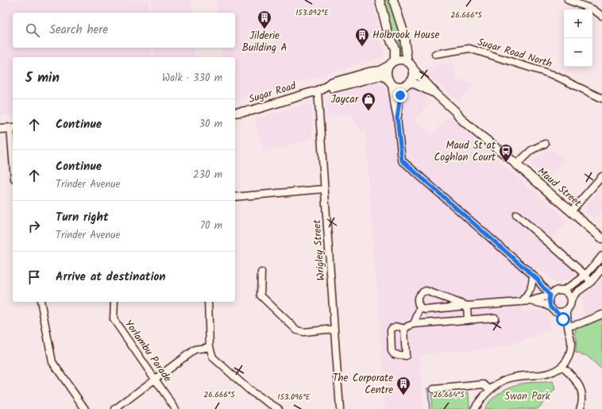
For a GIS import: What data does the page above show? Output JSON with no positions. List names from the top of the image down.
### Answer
{
  "streets": {
    "main road": ["Sugar Road", "Maud Street"],
    "street": ["Sugar Road North", "Wrigley Street", "Yorlambu Parade"]
  },
  "crossings": [
    ["Sugar Road", "Wrigley Street"]
  ],
  "parks": ["Swan Park"],
  "places": {
    "building": ["Jilderie Building A", "Holbrook House", "The Corporate Centre"],
    "shop": ["Jaycar"],
    "bus stop": ["Maud St at Coghlan Court"]
  },
  "page": {
    "map_buttons": ["+", "−"],
    "search": "Search here",
    "heading": ["5 min", "Walk · 330 m"],
    "list": [
      ["Continue", "30 m"],
      ["Continue", "Trinder Avenue", "230 m"],
      ["Turn right", "Trinder Avenue", "70 m"],
      "Arrive at destination"
    ]
  },
  "coordinates": [
    "153.092°E",
    "26.666°S",
    "26.664°S",
    "153.096°E"
  ]
}
